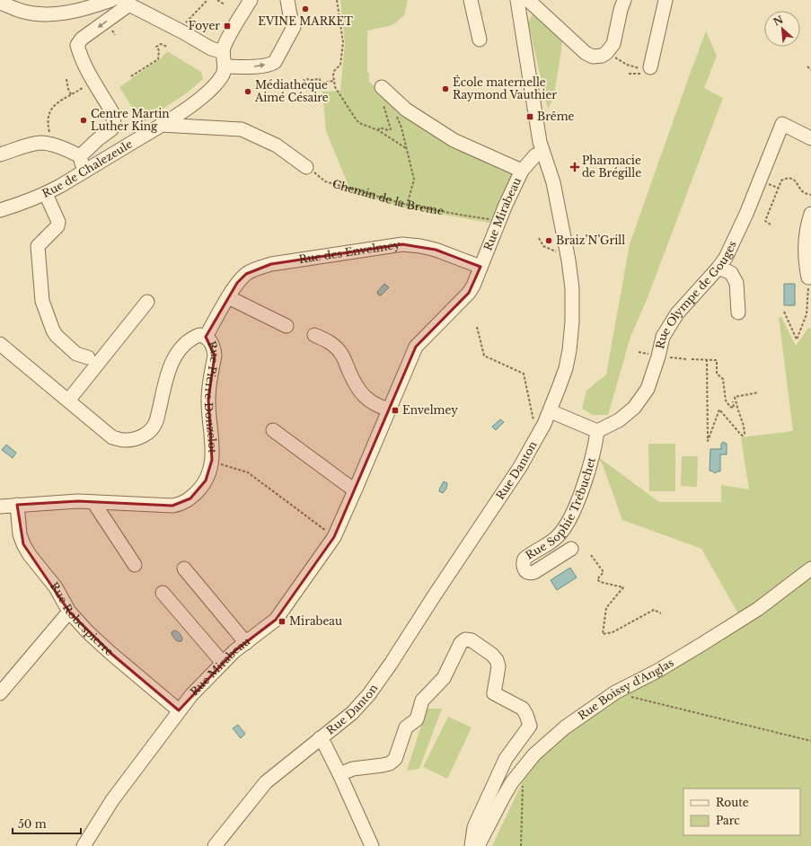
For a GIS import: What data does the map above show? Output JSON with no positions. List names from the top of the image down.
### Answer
{
  "streets": {
    "street": [
      "Rue de Chalezeule",
      "Rue Mirabeau",
      "Rue des Envelmey",
      "Rue Olympe de Gouges",
      "Rue Pierre Donzelot",
      "Rue Danton",
      "Rue Sophie Trébuchet",
      "Rue Robespierre",
      "Rue Boissy d'Anglas"
    ],
    "path": ["Chemin de la Breme"]
  },
  "crossings": [
    ["Rue Mirabeau", "Rue des Envelmey"],
    ["Rue Mirabeau", "Rue Danton"],
    ["Rue Mirabeau", "Rue Robespierre"],
    ["Rue des Envelmey", "Rue Pierre Donzelot"],
    ["Rue Olympe de Gouges", "Rue Sophie Trébuchet"],
    ["Rue Pierre Donzelot", "Rue Robespierre"]
  ],
  "places": {
    "other": [
      "EVINE MARKET",
      "École maternelle Raymond Vauthier",
      "Médiathèque Aimé Césaire",
      "Centre Martin Luther King",
      "Braiz’N’Grill"
    ],
    "transit": [
      "Foyer",
      "Brême",
      "Envelmey",
      "Mirabeau"
    ],
    "health": ["Pharmacie de Brégille"]
  },
  "legend": ["Route", "Parc"],
  "scale_bar": "50 m",
  "north": "top left"
}
